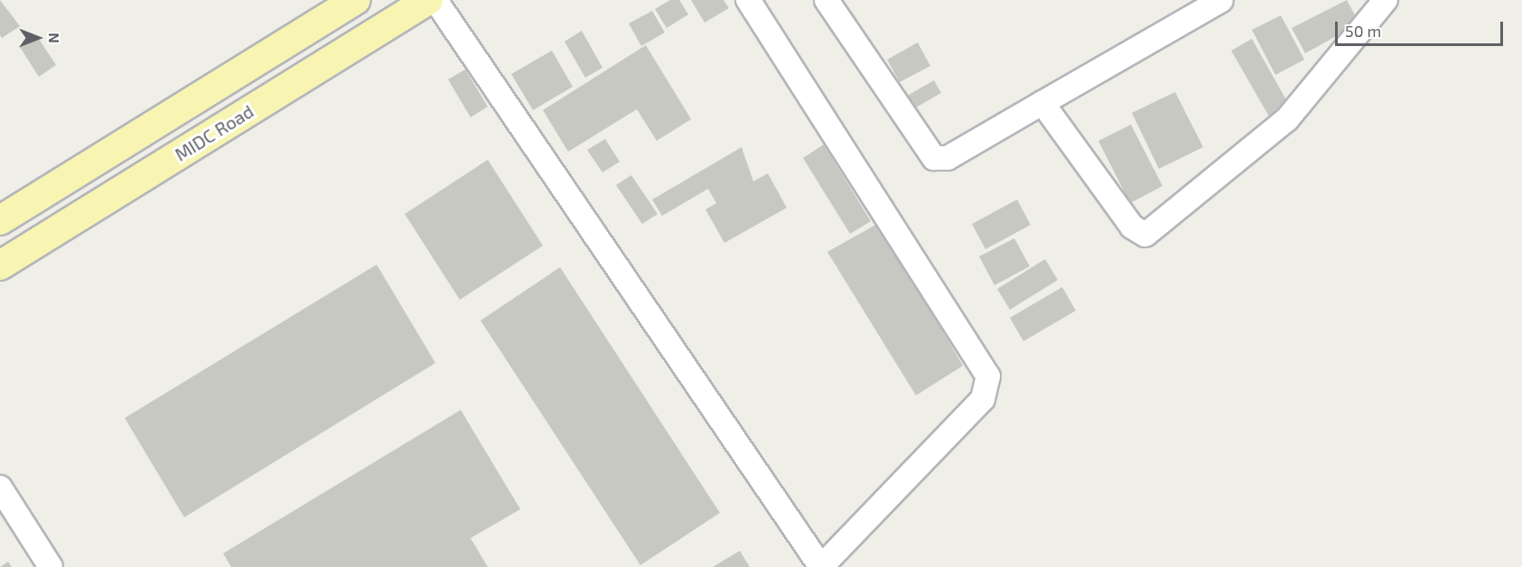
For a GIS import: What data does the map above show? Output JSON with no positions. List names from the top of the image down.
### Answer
{
  "streets": {
    "main road": ["MIDC Road"]
  },
  "scale_bar": "50 m",
  "north": "right"
}
